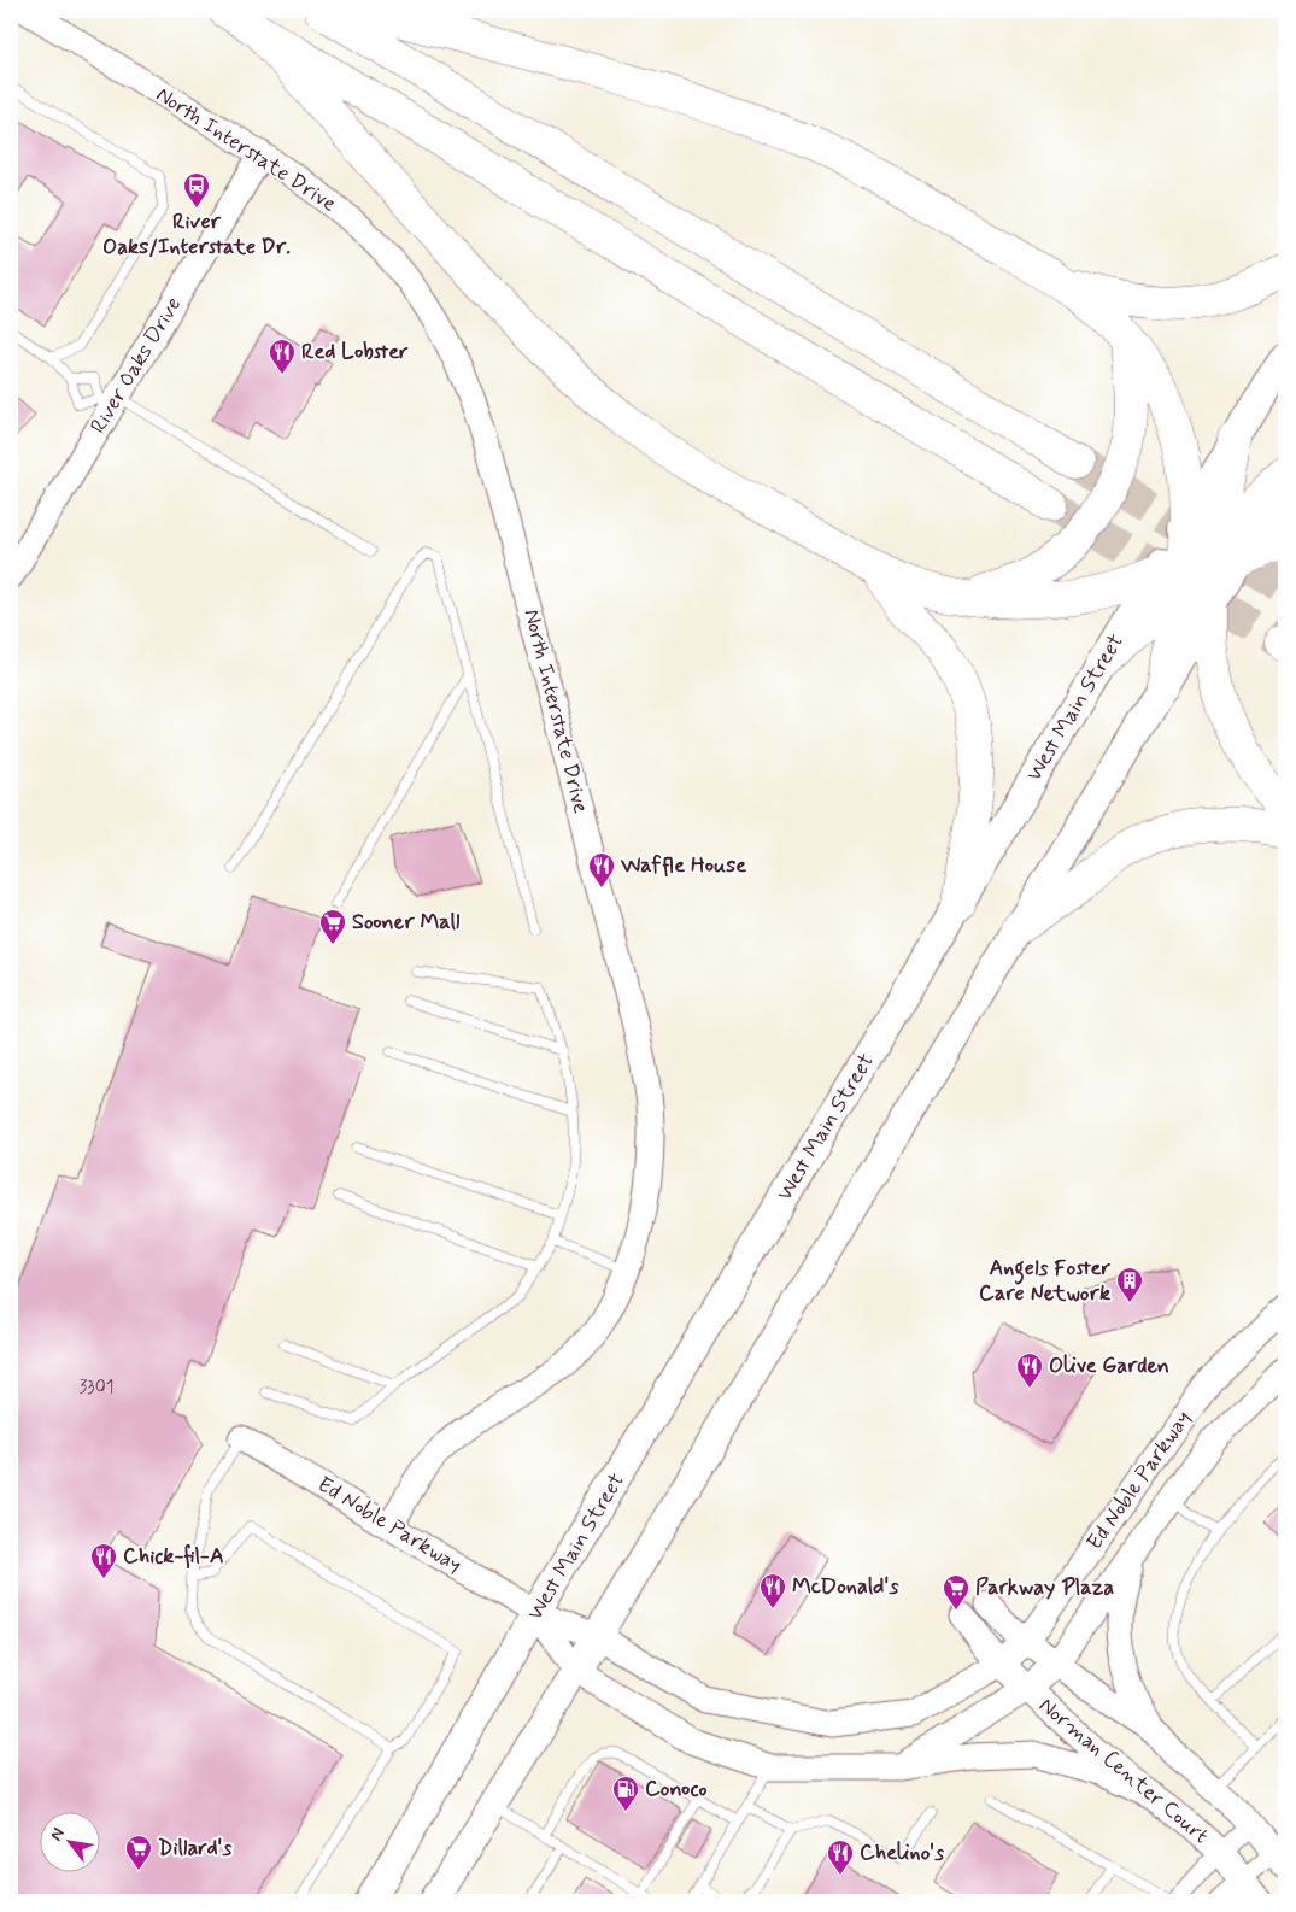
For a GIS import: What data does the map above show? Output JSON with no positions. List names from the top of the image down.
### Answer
{
  "streets": {
    "main road": [
      "North Interstate Drive",
      "River Oaks Drive",
      "West Main Street",
      "Ed Noble Parkway",
      "Norman Center Court"
    ]
  },
  "crossings": [
    ["North Interstate Drive", "River Oaks Drive"],
    ["North Interstate Drive", "Ed Noble Parkway"],
    ["West Main Street", "Ed Noble Parkway"],
    ["Ed Noble Parkway", "Norman Center Court"]
  ],
  "places": {
    "bus stop": ["River Oaks/Interstate Dr."],
    "restaurant": [
      "Red Lobster",
      "Waffle House",
      "Olive Garden",
      "Chick-fil-A",
      "McDonald's",
      "Chelino's"
    ],
    "supermarket": ["Sooner Mall", "Parkway Plaza", "Dillard's"],
    "building": ["Angels Foster Care Network"],
    "fuel station": ["Conoco"]
  },
  "house_numbers": ["3301"],
  "north": "top left"
}
